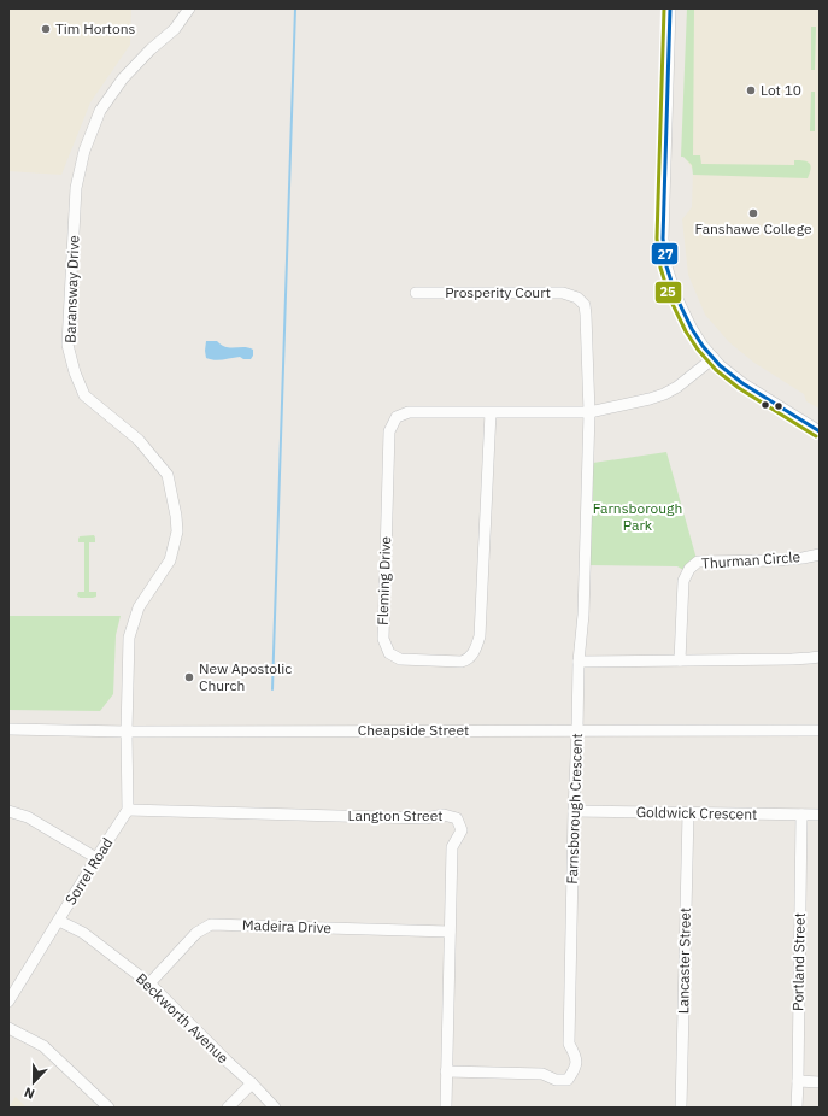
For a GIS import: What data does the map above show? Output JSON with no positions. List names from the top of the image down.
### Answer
{
  "streets": {
    "street": [
      "Baransway Drive",
      "Prosperity Court",
      "Thurman Circle",
      "Fleming Drive",
      "Cheapside Street",
      "Farnsborough Crescent",
      "Goldwick Crescent",
      "Langton Street",
      "Sorrel Road",
      "Madeira Drive",
      "Lancaster Street",
      "Portland Street",
      "Beckworth Avenue"
    ]
  },
  "crossings": [
    ["Baransway Drive", "Cheapside Street"],
    ["Prosperity Court", "Fleming Drive"],
    ["Prosperity Court", "Farnsborough Crescent"],
    ["Fleming Drive", "Farnsborough Crescent"],
    ["Cheapside Street", "Farnsborough Crescent"],
    ["Farnsborough Crescent", "Goldwick Crescent"],
    ["Farnsborough Crescent", "Langton Street"],
    ["Goldwick Crescent", "Lancaster Street"],
    ["Goldwick Crescent", "Portland Street"],
    ["Langton Street", "Sorrel Road"],
    ["Langton Street", "Madeira Drive"],
    ["Sorrel Road", "Beckworth Avenue"],
    ["Madeira Drive", "Beckworth Avenue"]
  ],
  "parks": ["Farnsborough Park"],
  "places": [
    "Tim Hortons",
    "Lot 10",
    "Fanshawe College",
    "New Apostolic Church"
  ],
  "lines": ["transit line 27", "transit line 25"],
  "north": "bottom"
}
